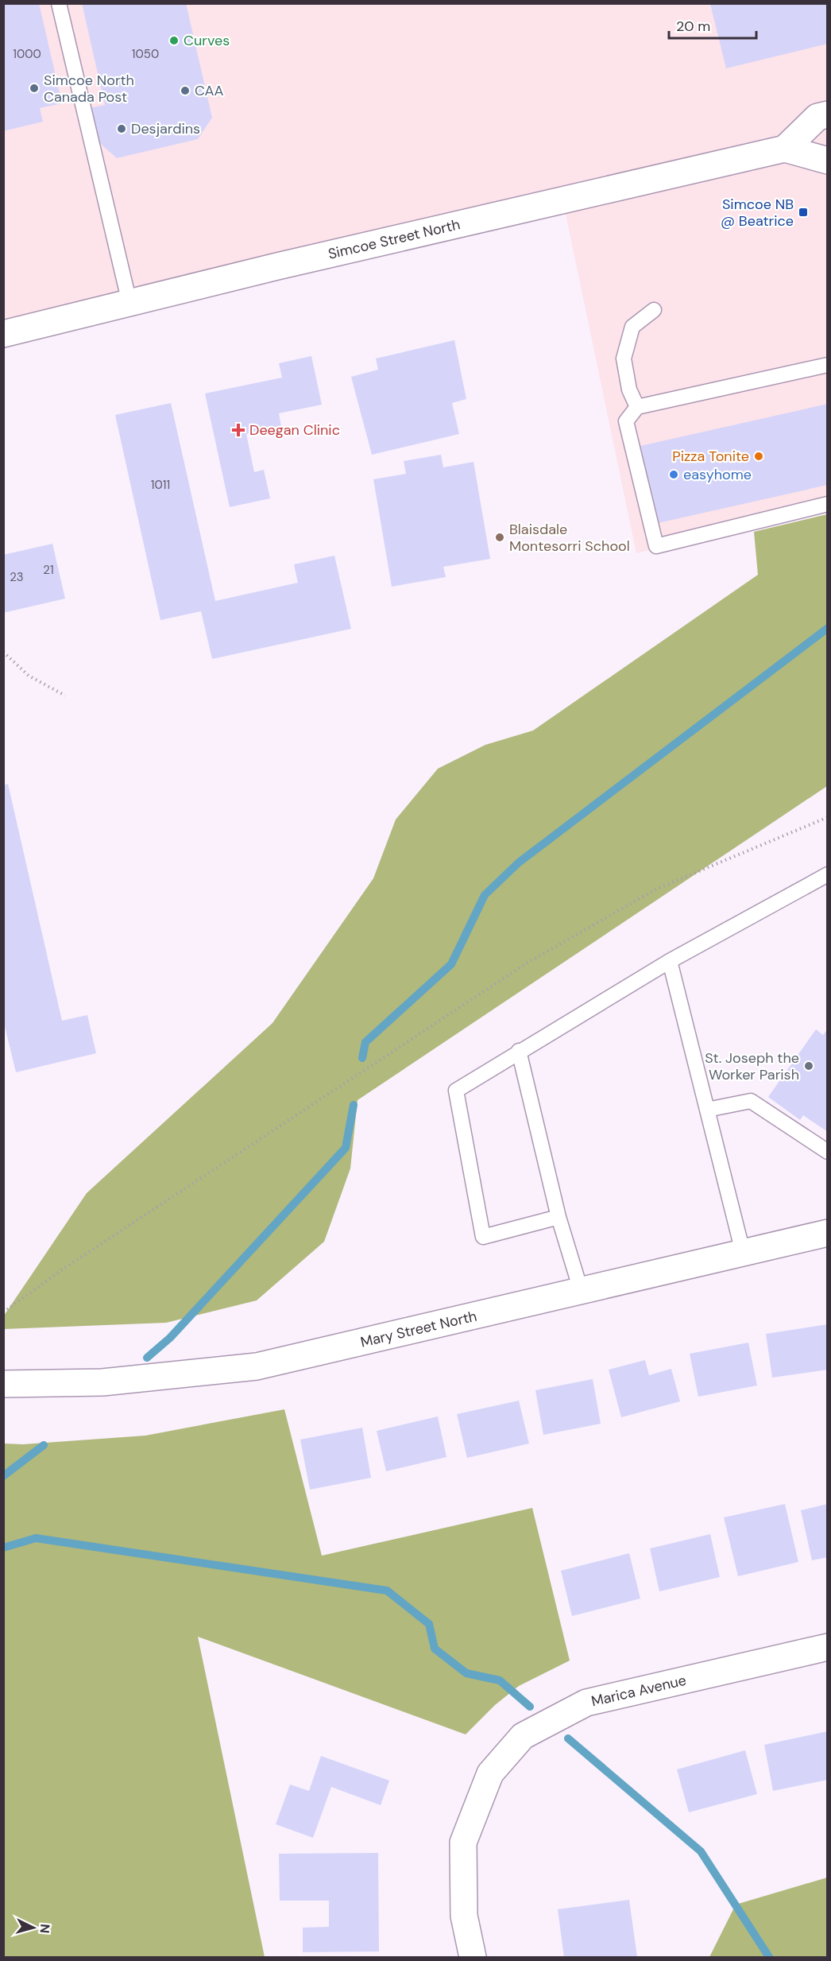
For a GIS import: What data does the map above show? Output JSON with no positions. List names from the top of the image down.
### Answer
{
  "streets": {
    "street": ["Simcoe Street North", "Mary Street North", "Marica Avenue"]
  },
  "places": {
    "other": [
      "Curves",
      "Simcoe North Canada Post",
      "CAA",
      "Desjardins",
      "Pizza Tonite",
      "easyhome",
      "Blaisdale Montesorri School",
      "St. Joseph the Worker Parish"
    ],
    "transit": ["Simcoe NB @ Beatrice"],
    "health": ["Deegan Clinic"]
  },
  "house_numbers": [
    "1000",
    "1050",
    "1011",
    "21",
    "23"
  ],
  "scale_bar": "20 m",
  "north": "right"
}
